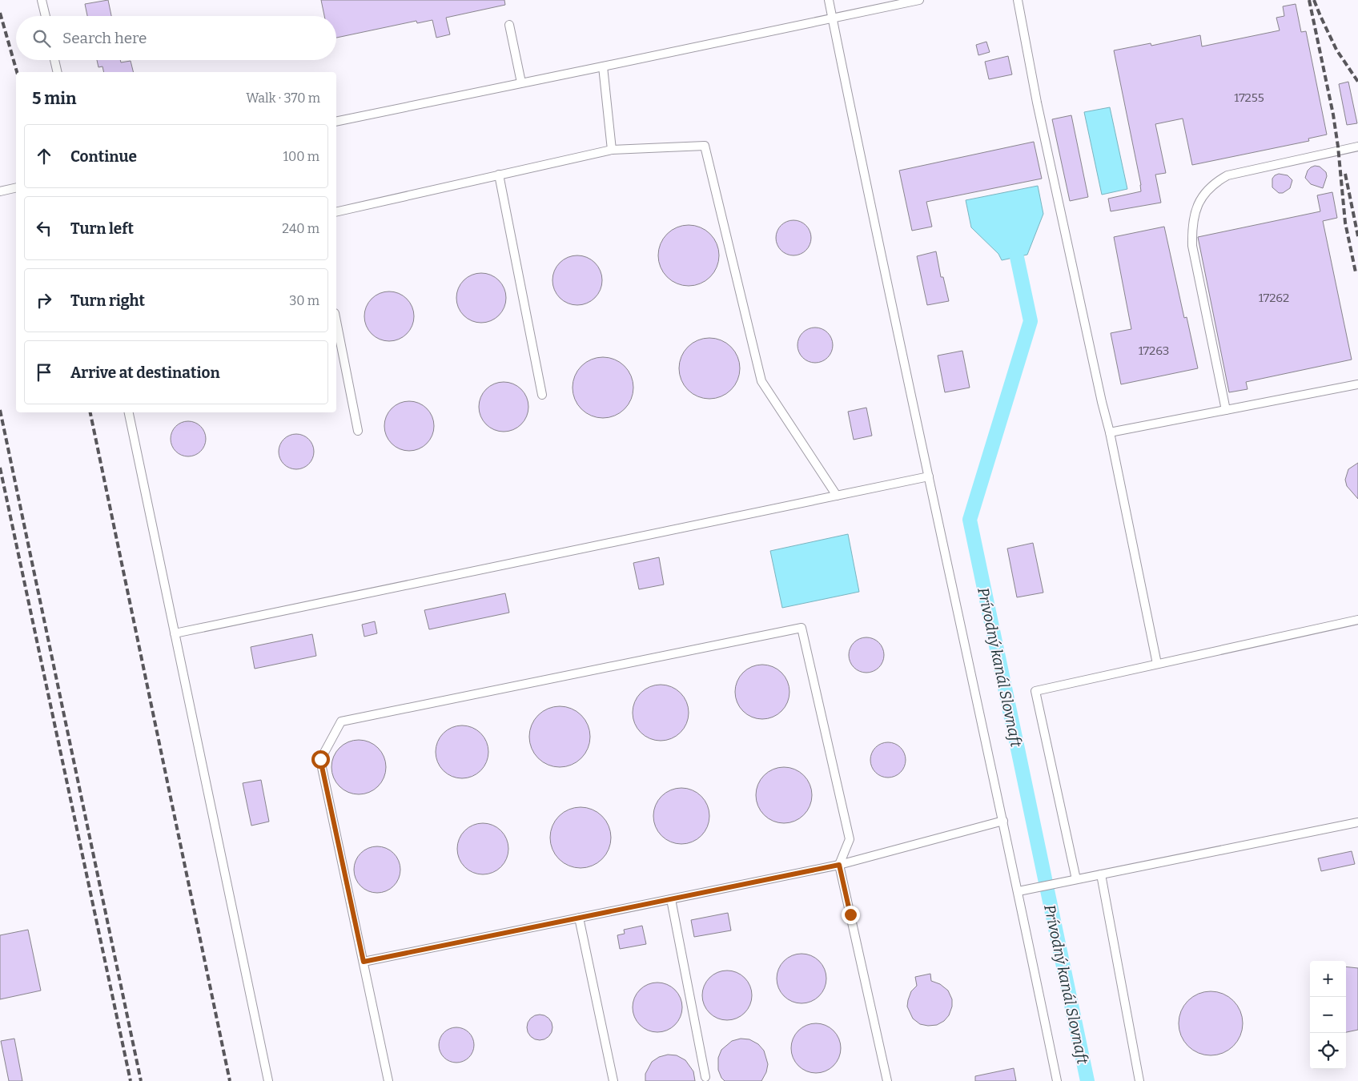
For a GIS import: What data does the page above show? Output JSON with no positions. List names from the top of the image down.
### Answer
{
  "water": ["Prívodný kanál Slovnaft"],
  "house_numbers": ["17255", "17262", "17263"],
  "page": {
    "search": "Search here",
    "heading": ["5 min", "Walk · 370 m"],
    "list": [
      ["Continue", "100 m"],
      ["Turn left", "240 m"],
      ["Turn right", "30 m"],
      "Arrive at destination"
    ],
    "map_buttons": ["+", "−"]
  }
}
